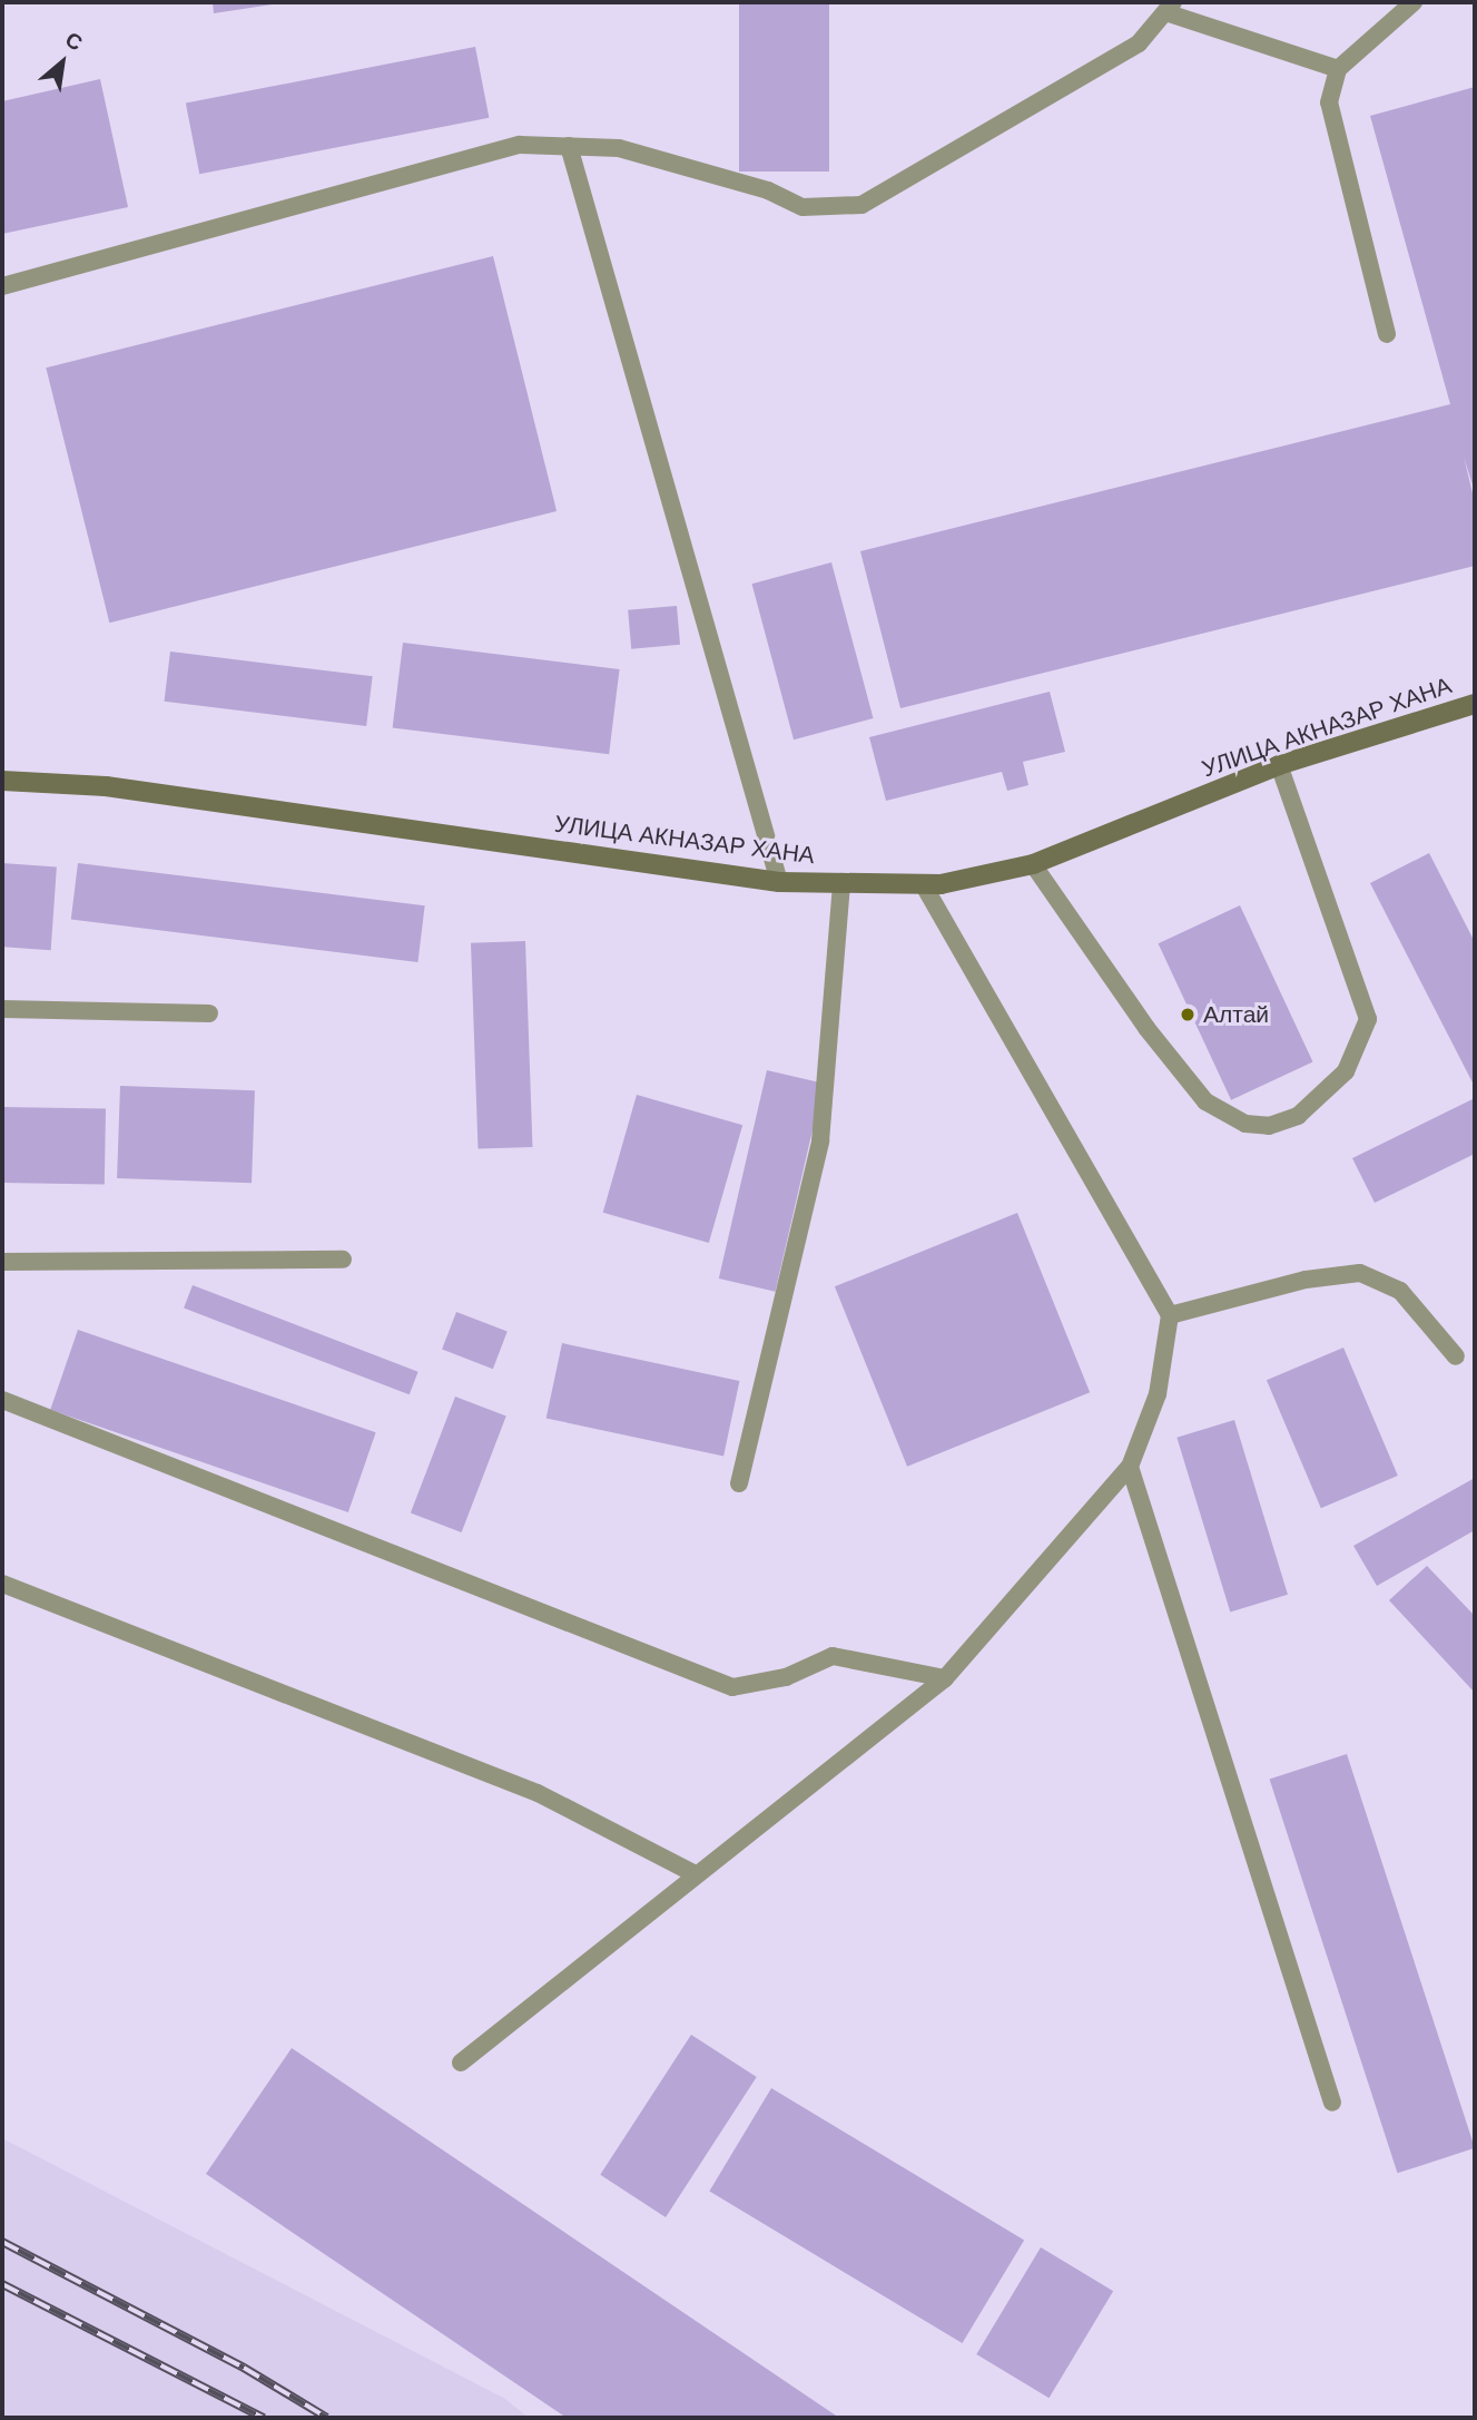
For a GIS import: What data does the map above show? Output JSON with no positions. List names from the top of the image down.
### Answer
{
  "streets": {
    "main road": ["УЛИЦА АКНАЗАР ХАНА"]
  },
  "places": ["Алтай"],
  "north": "top right"
}
